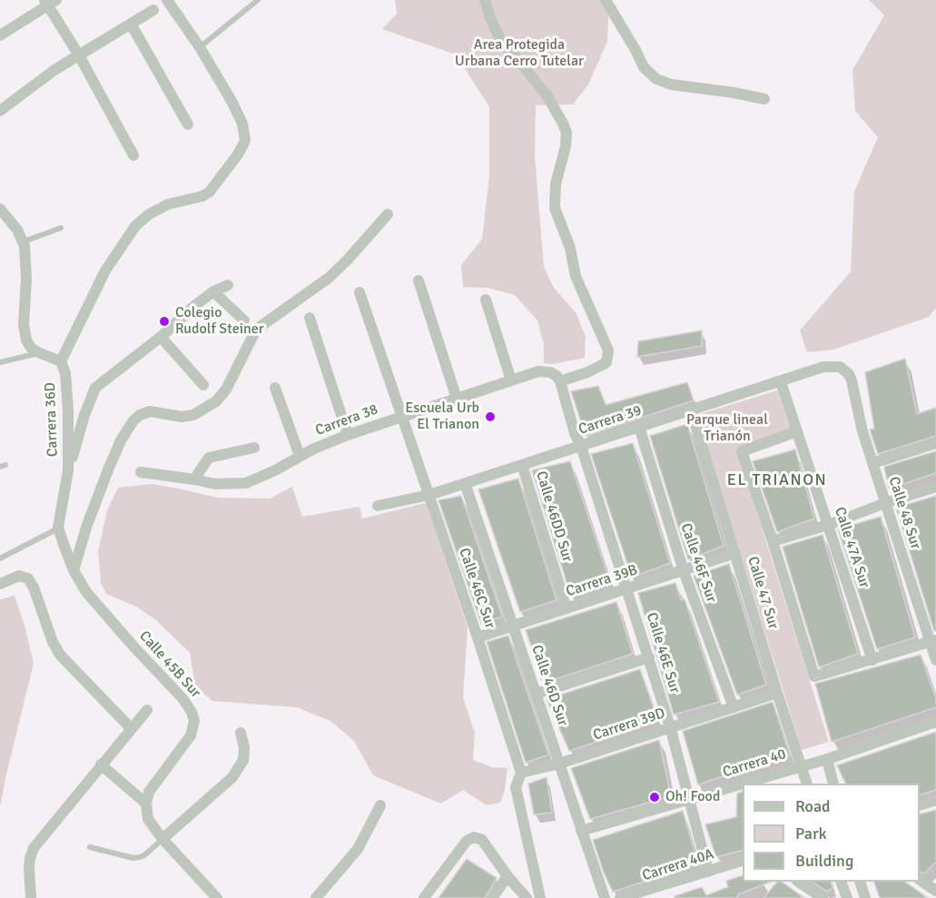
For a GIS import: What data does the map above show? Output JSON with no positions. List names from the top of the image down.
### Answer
{
  "streets": {
    "street": [
      "Carrera 36D",
      "Carrera 38",
      "Carrera 39",
      "Calle 48 Sur",
      "Calle 46DD Sur",
      "Calle 47A Sur",
      "Calle 46F Sur",
      "Carrera 39B",
      "Calle 46C Sur",
      "Calle 47 Sur",
      "Calle 46E Sur",
      "Calle 45B Sur",
      "Calle 46D Sur",
      "Carrera 39D",
      "Carrera 40",
      "Carrera 40A"
    ]
  },
  "crossings": [
    ["Carrera 36D", "Calle 45B Sur"],
    ["Carrera 38", "Calle 46C Sur"],
    ["Carrera 39", "Calle 48 Sur"],
    ["Carrera 39", "Calle 46DD Sur"],
    ["Carrera 39", "Calle 47A Sur"],
    ["Carrera 39", "Calle 46F Sur"],
    ["Carrera 39", "Calle 46C Sur"],
    ["Carrera 39", "Calle 47 Sur"],
    ["Carrera 39", "Calle 46E Sur"],
    ["Carrera 39", "Calle 46D Sur"],
    ["Calle 46DD Sur", "Carrera 39B"],
    ["Calle 47A Sur", "Calle 47 Sur"],
    ["Calle 46F Sur", "Carrera 39B"],
    ["Calle 46F Sur", "Carrera 39D"],
    ["Carrera 39B", "Calle 46C Sur"],
    ["Carrera 39B", "Calle 47 Sur"],
    ["Carrera 39B", "Calle 46E Sur"],
    ["Carrera 39B", "Calle 46D Sur"],
    ["Calle 46C Sur", "Carrera 39D"],
    ["Calle 47 Sur", "Carrera 39D"],
    ["Calle 47 Sur", "Carrera 40"],
    ["Calle 46E Sur", "Carrera 39D"],
    ["Calle 46E Sur", "Carrera 40"],
    ["Calle 46E Sur", "Carrera 40A"],
    ["Calle 46D Sur", "Carrera 39D"],
    ["Calle 46D Sur", "Carrera 40"]
  ],
  "districts": ["EL TRIANON"],
  "parks": ["Area Protegida Urbana Cerro Tutelar", "Parque lineal Trianón"],
  "places": ["Colegio Rudolf Steiner", "Escuela Urb El Trianon", "Oh! Food"],
  "legend": ["Road", "Park", "Building"]
}
